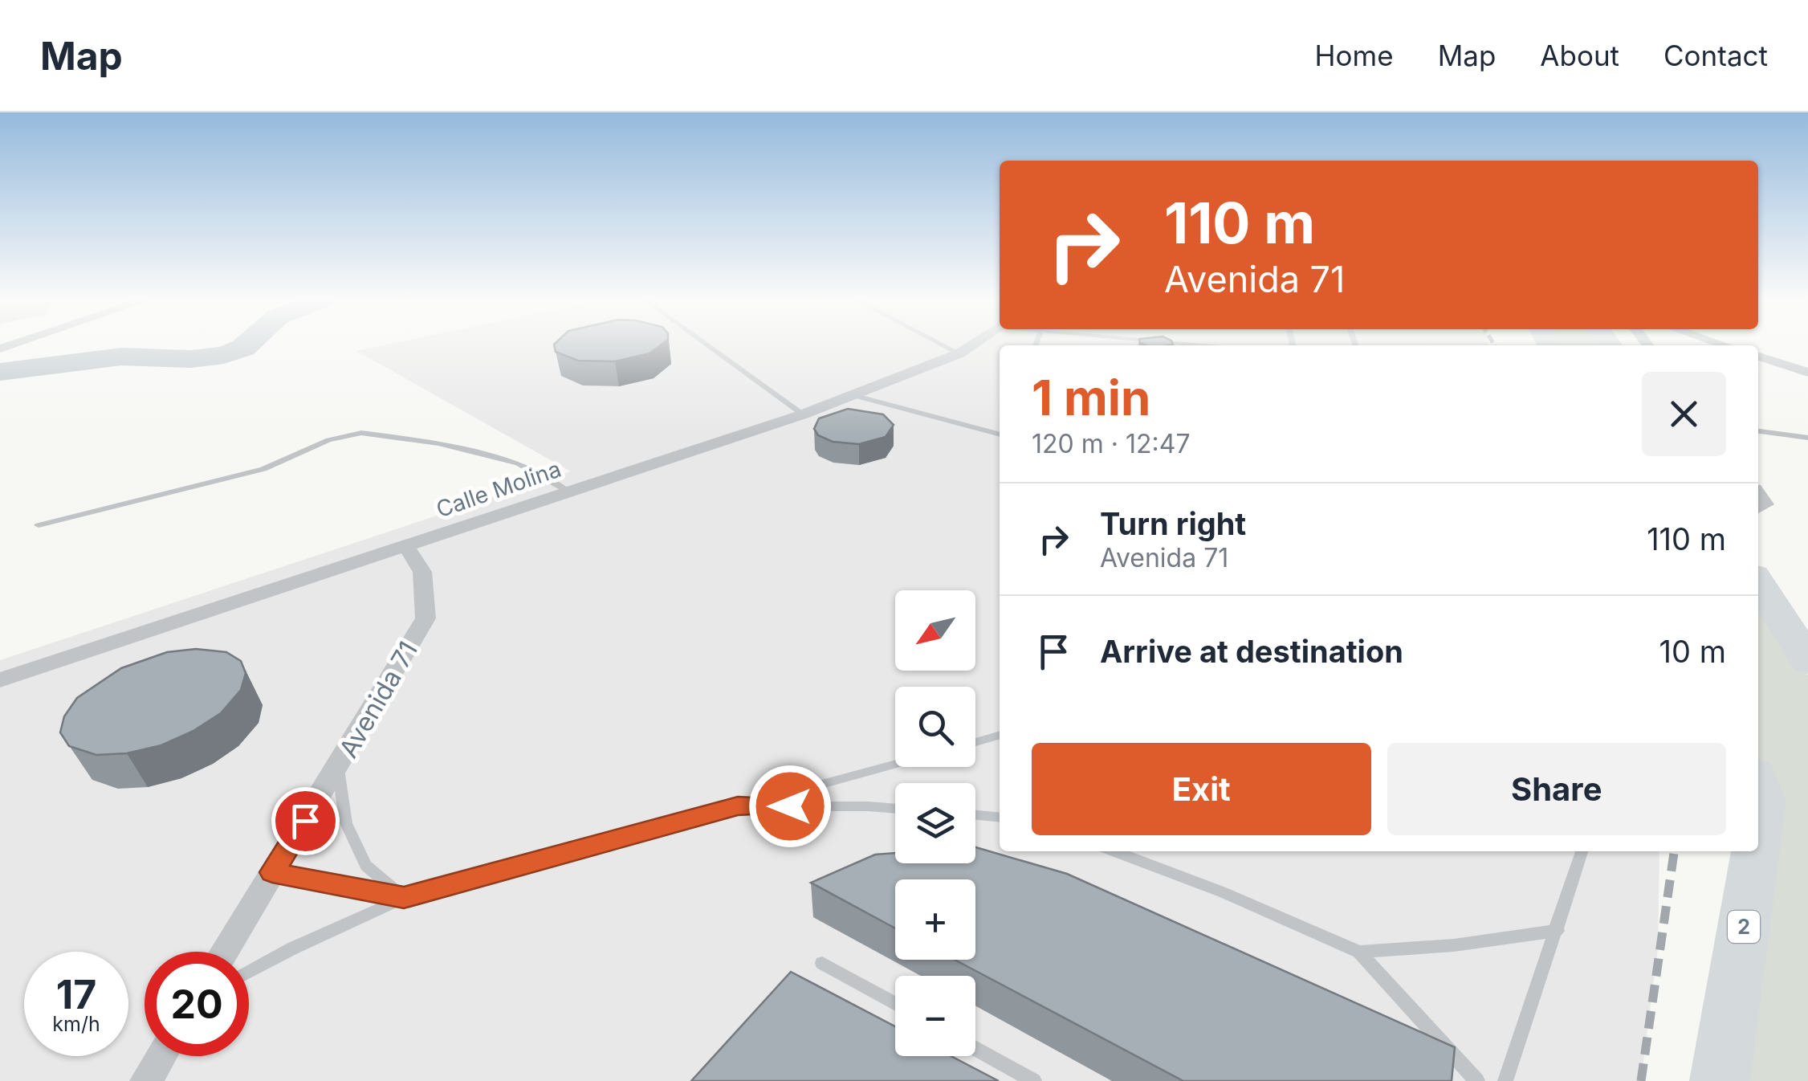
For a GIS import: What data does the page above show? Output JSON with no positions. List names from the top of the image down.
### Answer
{
  "streets": {
    "highway": ["2"],
    "street": ["Calle Molina", "Avenida 71"]
  },
  "crossings": [
    ["Calle Molina", "Avenida 71"]
  ],
  "north": "bottom left",
  "page": {
    "header": "Map",
    "nav": [
      "Home",
      "Map",
      "About",
      "Contact"
    ],
    "turn": ["110 m", "Avenida 71"],
    "heading": ["1 min", "120 m · 12:47"],
    "list": [
      {
        "name": "Turn right",
        "note": "Avenida 71",
        "value": "110 m"
      },
      {
        "name": "Arrive at destination",
        "value": "10 m"
      }
    ],
    "map_buttons": ["+", "−"],
    "buttons": ["Exit", "Share"],
    "speed": "17 km/h",
    "limit": "20"
  }
}
